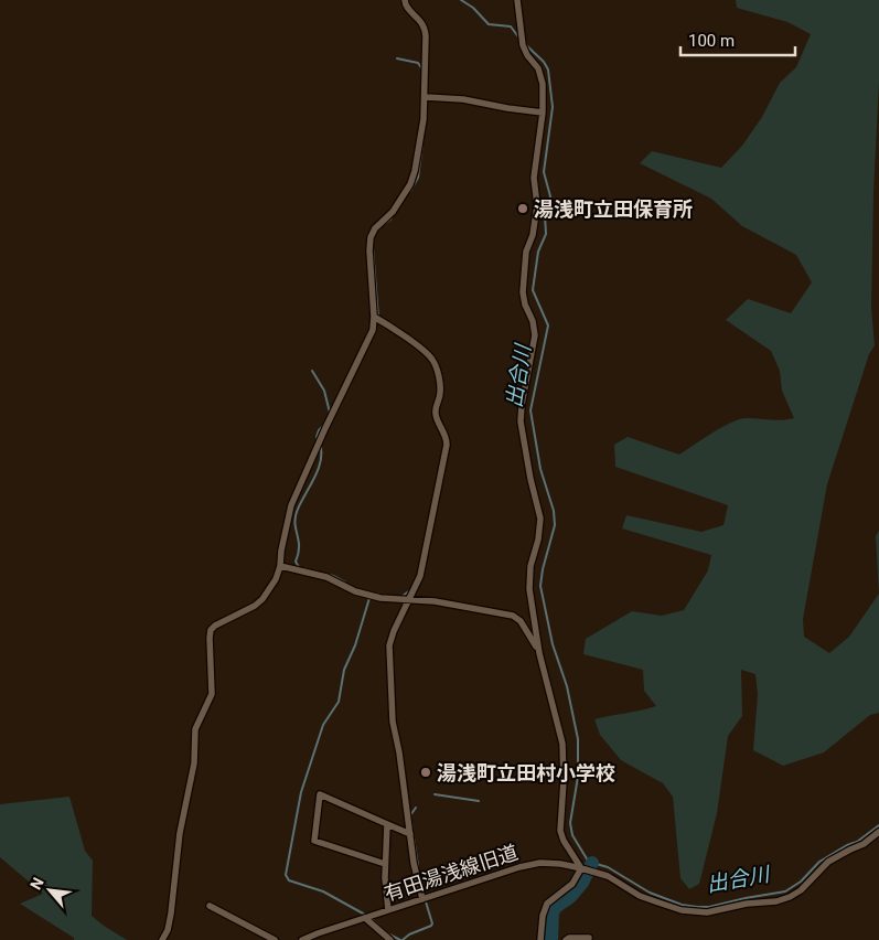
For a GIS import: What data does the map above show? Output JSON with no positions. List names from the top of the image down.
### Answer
{
  "streets": {
    "street": ["有田湯浅線旧道"]
  },
  "water": ["出合川"],
  "places": ["湯浅町立田保育所", "湯浅町立田村小学校"],
  "scale_bar": "100 m",
  "north": "top left"
}
